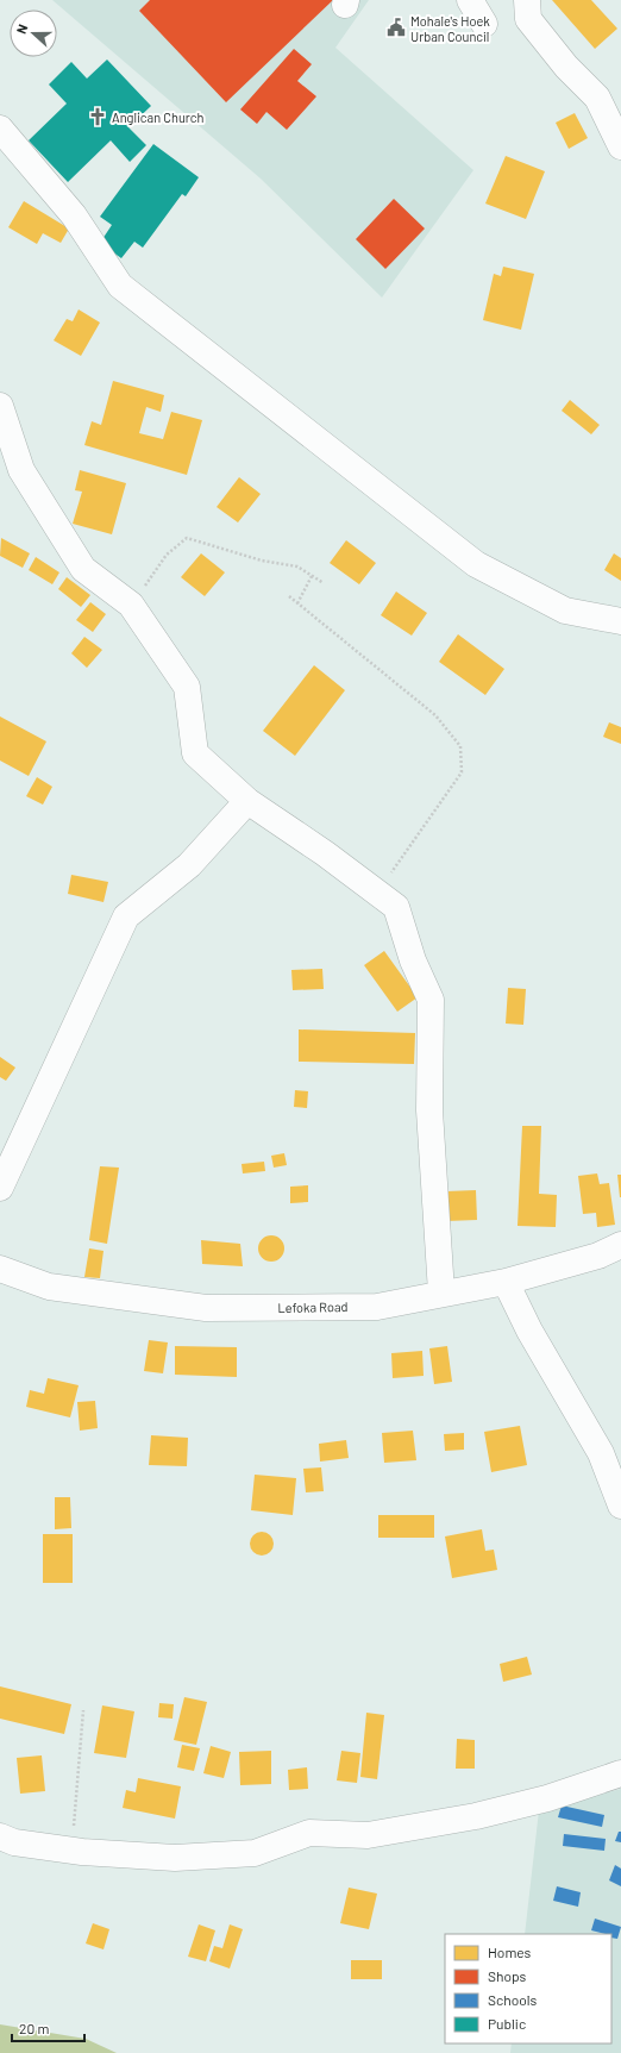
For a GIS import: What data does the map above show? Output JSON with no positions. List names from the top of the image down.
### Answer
{
  "streets": {
    "street": ["Lefoka Road"]
  },
  "places": {
    "public building": ["Mohale's Hoek Urban Council"],
    "church": ["Anglican Church"]
  },
  "legend": [
    "Homes",
    "Shops",
    "Schools",
    "Public"
  ],
  "scale_bar": "20 m",
  "north": "left"
}
